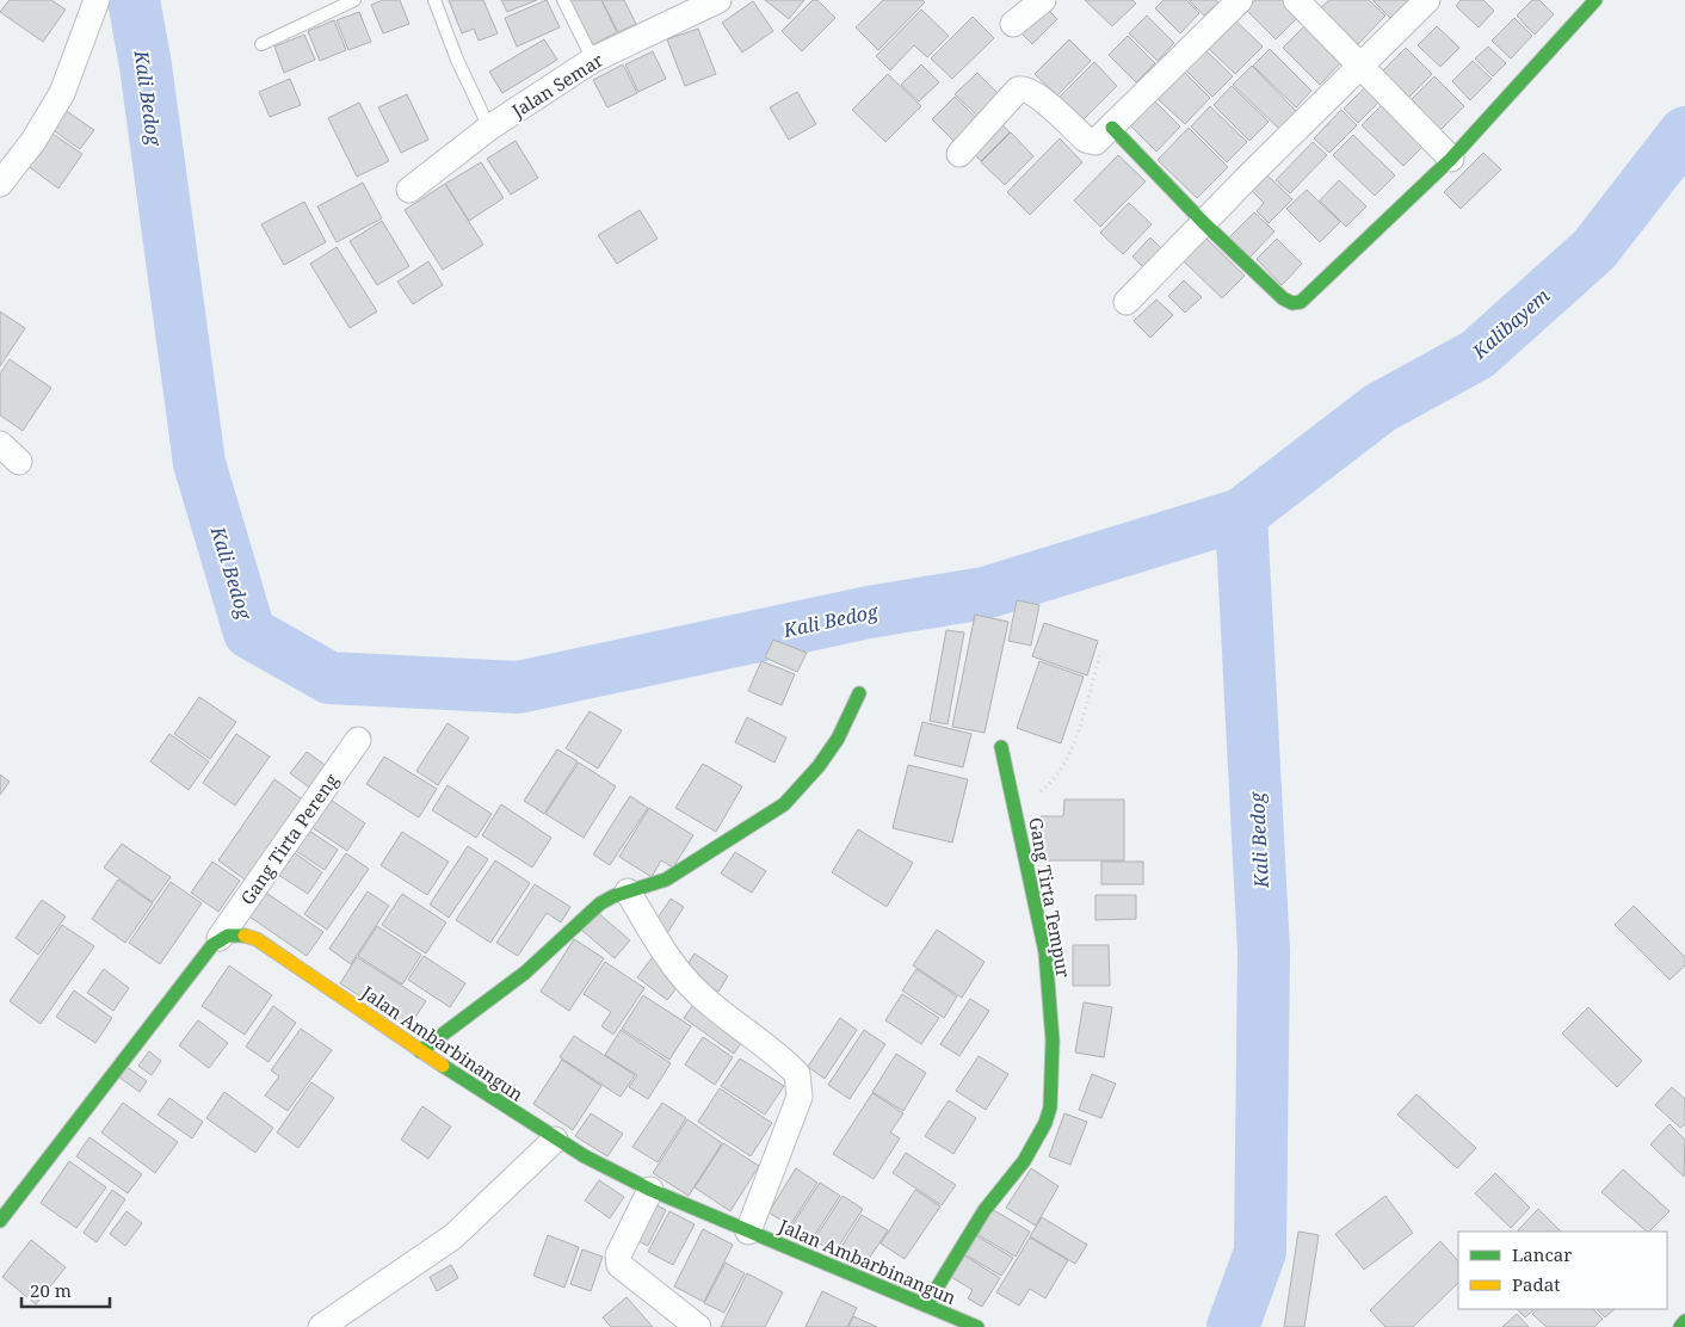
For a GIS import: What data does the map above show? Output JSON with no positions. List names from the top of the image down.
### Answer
{
  "streets": {
    "street": [
      "Jalan Semar",
      "Gang Tirta Pereng",
      "Gang Tirta Tempur",
      "Jalan Ambarbinangun"
    ]
  },
  "crossings": [
    ["Gang Tirta Pereng", "Jalan Ambarbinangun"],
    ["Gang Tirta Tempur", "Jalan Ambarbinangun"]
  ],
  "water": ["Kali Bedog", "Kalibayem"],
  "legend": ["Lancar", "Padat"],
  "scale_bar": "20 m"
}
